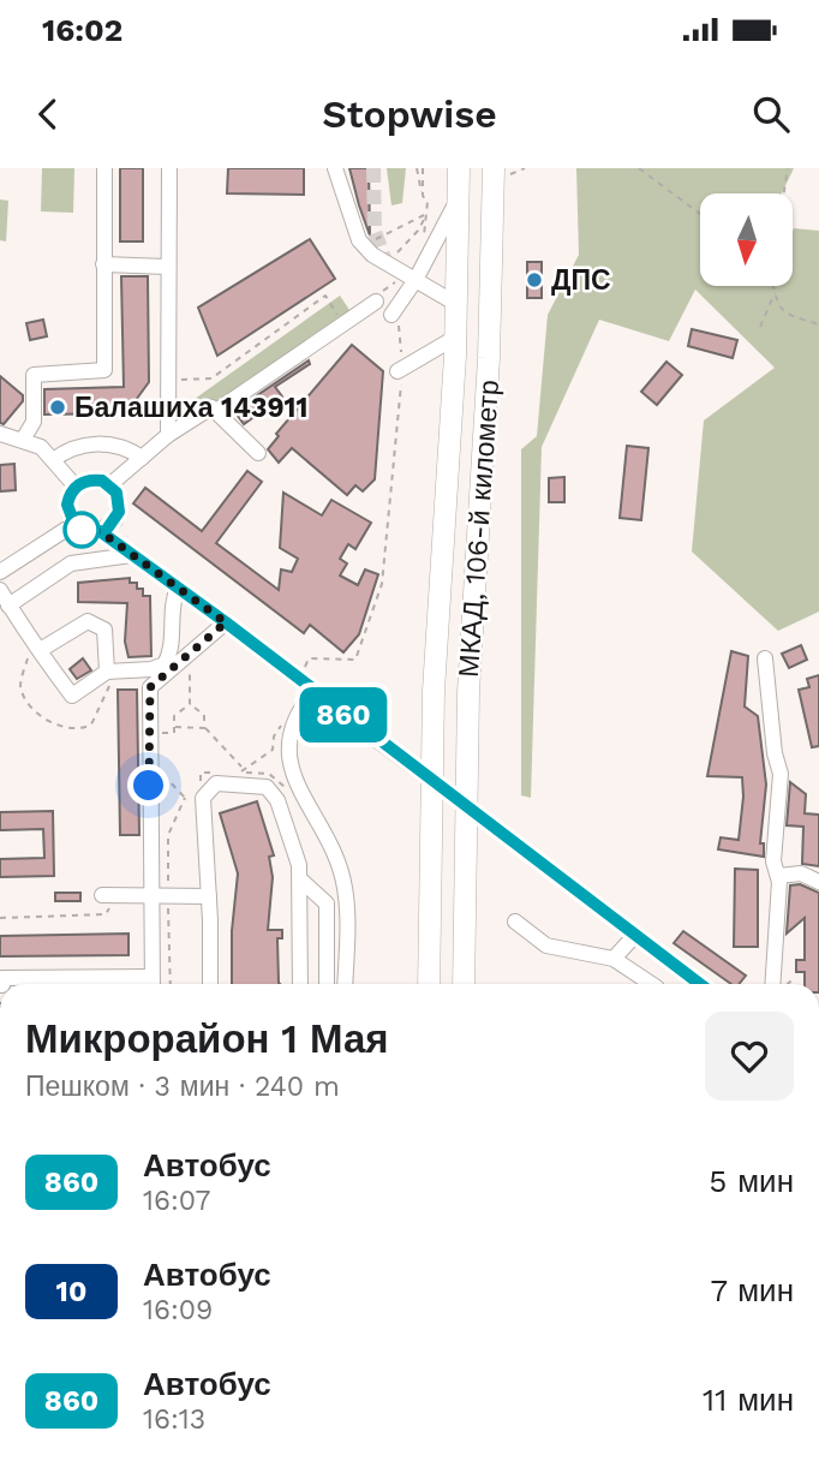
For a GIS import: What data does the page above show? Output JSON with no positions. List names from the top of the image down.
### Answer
{
  "streets": {
    "highway": ["МКАД, 106-й километр"]
  },
  "places": ["ДПС", "Балашиха 143911"],
  "lines": ["bus line 860"],
  "north": "bottom",
  "page": {
    "status": "16:02",
    "header": "Stopwise",
    "on_map": "860",
    "heading": ["Микрорайон 1 Мая", "Пешком · 3 мин · 240 m"],
    "list": [
      {
        "mark": "860",
        "name": "Автобус",
        "note": "16:07",
        "value": "5 мин"
      },
      {
        "mark": "10",
        "name": "Автобус",
        "note": "16:09",
        "value": "7 мин"
      },
      {
        "mark": "860",
        "name": "Автобус",
        "note": "16:13",
        "value": "11 мин"
      }
    ]
  }
}
